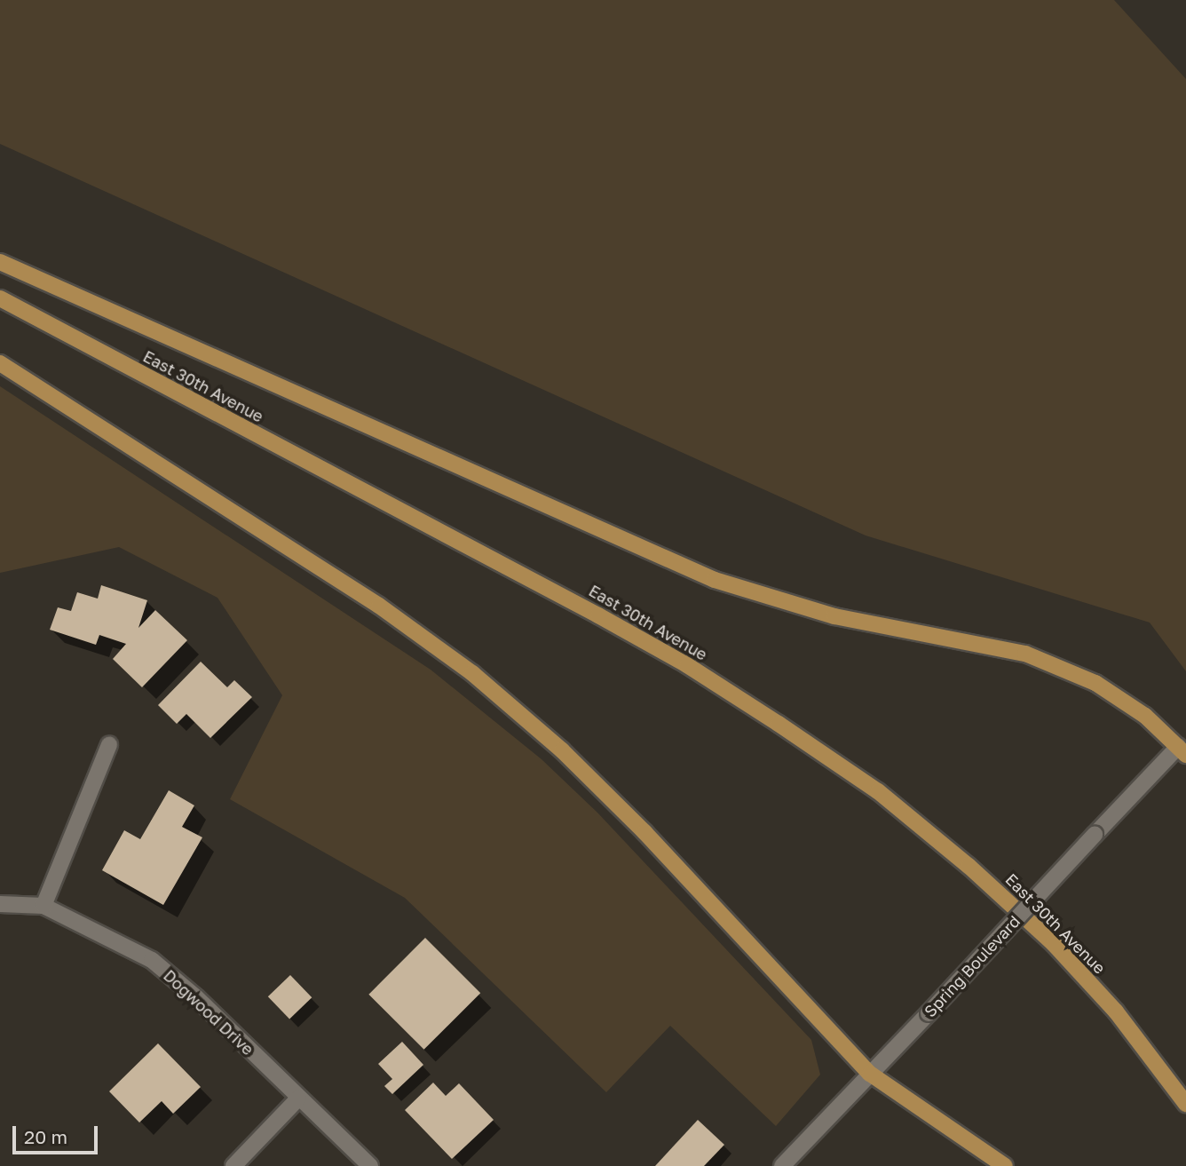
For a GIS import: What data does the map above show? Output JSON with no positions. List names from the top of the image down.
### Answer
{
  "streets": {
    "main road": ["East 30th Avenue"],
    "street": ["Spring Boulevard", "Dogwood Drive"]
  },
  "scale_bar": "20 m"
}
